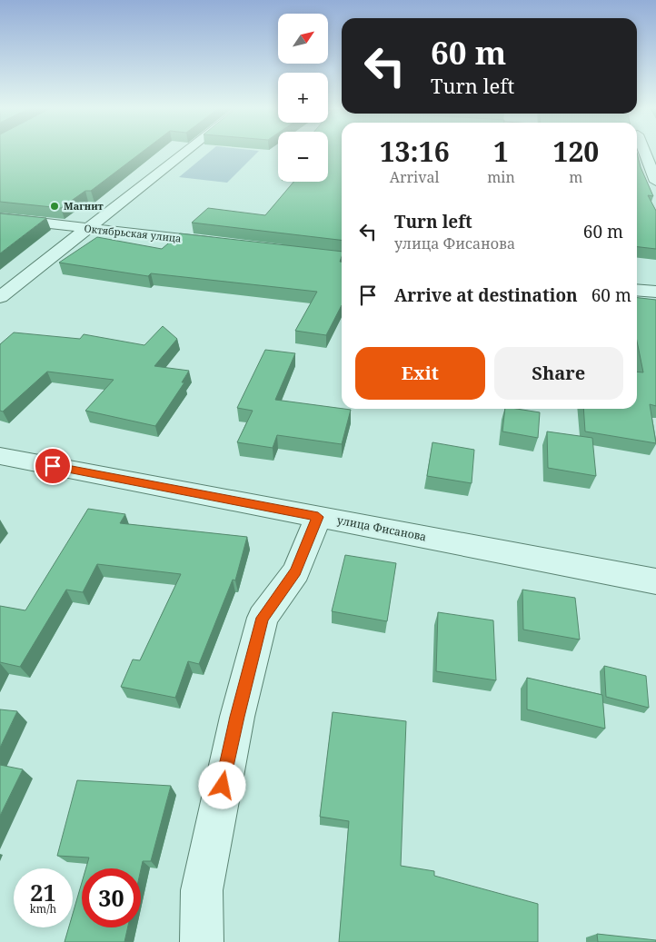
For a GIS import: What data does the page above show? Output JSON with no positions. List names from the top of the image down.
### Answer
{
  "streets": {
    "street": ["Октябрьская улица", "улица Фисанова"]
  },
  "places": ["Магнит"],
  "north": "top right",
  "page": {
    "map_buttons": ["+", "−"],
    "turn": ["60 m", "Turn left"],
    "eta": [
      "13:16",
      "Arrival",
      "1",
      "min",
      "120",
      "m"
    ],
    "list": [
      {
        "name": "Turn left",
        "note": "улица Фисанова",
        "value": "60 m"
      },
      {
        "name": "Arrive at destination",
        "value": "60 m"
      }
    ],
    "buttons": ["Exit", "Share"],
    "speed": "21 km/h",
    "limit": "30"
  }
}
